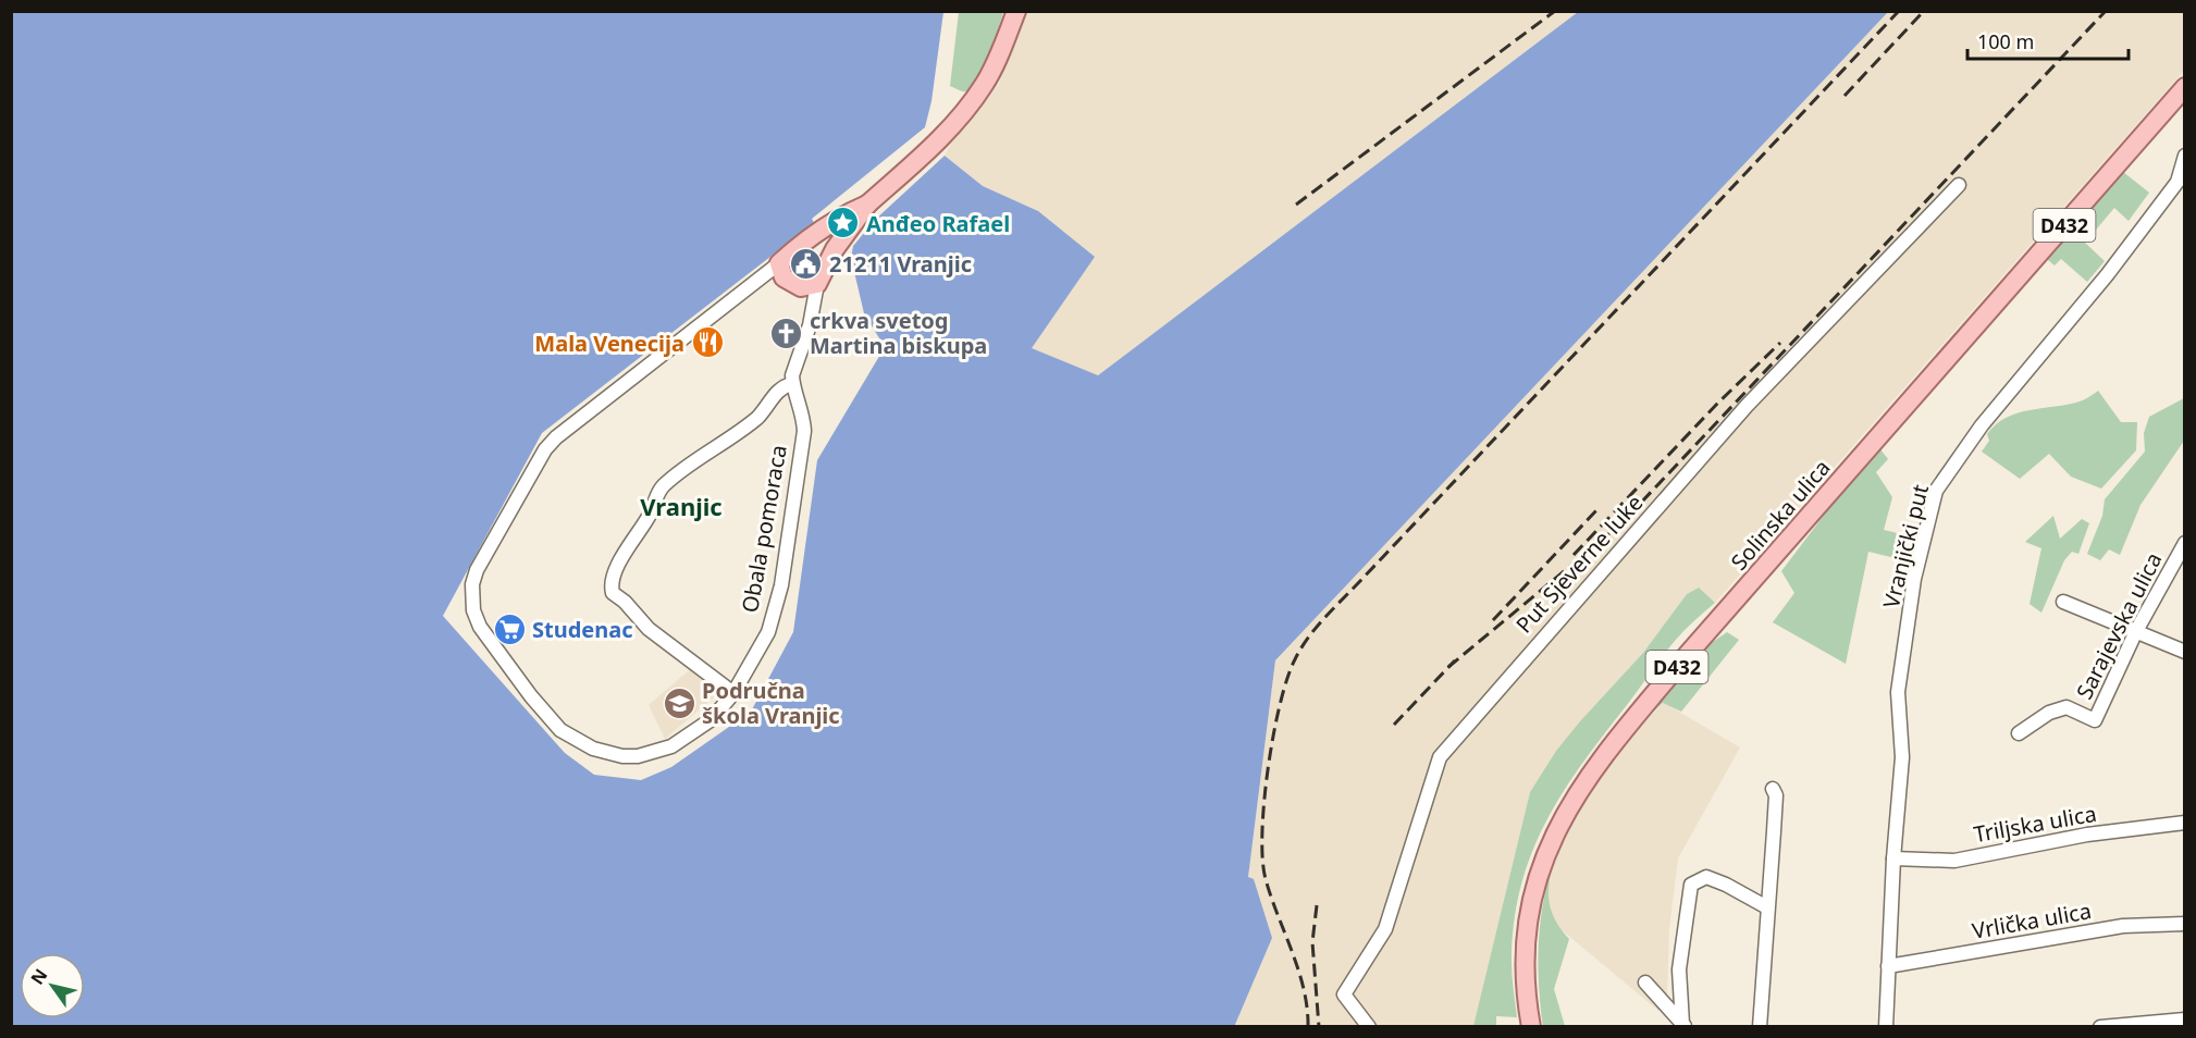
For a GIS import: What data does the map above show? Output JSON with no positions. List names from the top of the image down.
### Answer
{
  "streets": {
    "main road": ["D432", "Solinska ulica", "Obala pomoraca"],
    "street": [
      "Vranjički put",
      "Put Sjeverne luke",
      "Sarajevska ulica",
      "Triljska ulica",
      "Vrlička ulica"
    ]
  },
  "crossings": [
    ["Vranjički put", "Triljska ulica"],
    ["Vranjički put", "Vrlička ulica"]
  ],
  "districts": ["Vranjic"],
  "places": {
    "place": ["Anđeo Rafael"],
    "public building": ["21211 Vranjic"],
    "church": ["crkva svetog Martina biskupa"],
    "restaurant": ["Mala Venecija"],
    "supermarket": ["Studenac"],
    "school or university": ["Područna škola Vranjic"]
  },
  "scale_bar": "100 m",
  "north": "top left"
}
